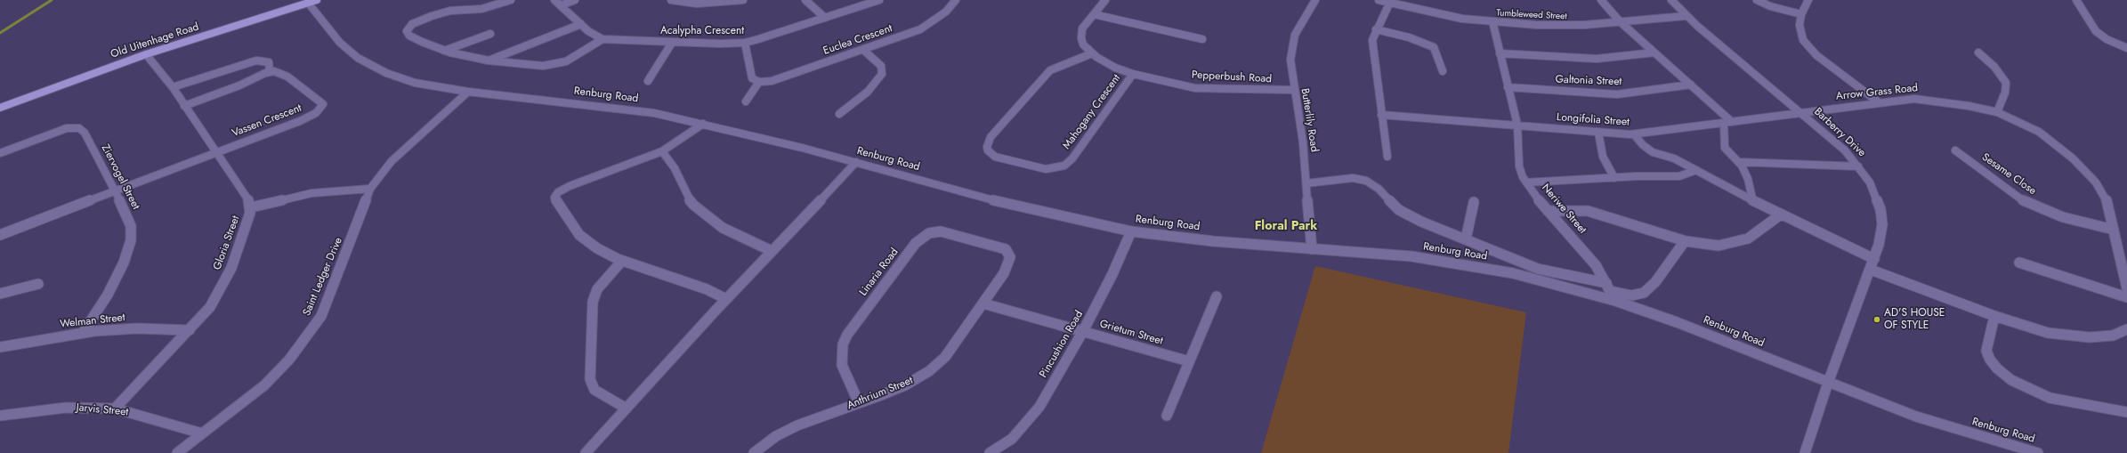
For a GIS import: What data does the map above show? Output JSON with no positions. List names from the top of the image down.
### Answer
{
  "streets": {
    "main road": ["Old Uitenhage Road"],
    "street": [
      "Tumbleweed Street",
      "Acalypha Crescent",
      "Euclea Crescent",
      "Pepperbush Road",
      "Galtonia Street",
      "Arrow Grass Road",
      "Renburg Road",
      "Mahogany Crescent",
      "Butterlily Road",
      "Longifolia Street",
      "Vassen Crescent",
      "Barberry Drive",
      "Sesame Close",
      "Ziervogel Street",
      "Neriwe Street",
      "Gloria Street",
      "Linaria Road",
      "Saint Ledger Drive",
      "Welman Street",
      "Grietum Street",
      "Pincushion Road",
      "Anthrium Street",
      "Jarvis Street"
    ]
  },
  "crossings": [
    ["Tumbleweed Street", "Barberry Drive"],
    ["Tumbleweed Street", "Neriwe Street"],
    ["Old Uitenhage Road", "Renburg Road"],
    ["Old Uitenhage Road", "Gloria Street"],
    ["Pepperbush Road", "Mahogany Crescent"],
    ["Pepperbush Road", "Butterlily Road"],
    ["Galtonia Street", "Neriwe Street"],
    ["Arrow Grass Road", "Longifolia Street"],
    ["Arrow Grass Road", "Barberry Drive"],
    ["Arrow Grass Road", "Sesame Close"],
    ["Renburg Road", "Butterlily Road"],
    ["Renburg Road", "Barberry Drive"],
    ["Renburg Road", "Neriwe Street"],
    ["Renburg Road", "Saint Ledger Drive"],
    ["Renburg Road", "Pincushion Road"],
    ["Longifolia Street", "Barberry Drive"],
    ["Longifolia Street", "Neriwe Street"],
    ["Vassen Crescent", "Gloria Street"],
    ["Ziervogel Street", "Welman Street"],
    ["Gloria Street", "Welman Street"],
    ["Gloria Street", "Jarvis Street"],
    ["Linaria Road", "Anthrium Street"],
    ["Saint Ledger Drive", "Jarvis Street"],
    ["Grietum Street", "Pincushion Road"],
    ["Grietum Street", "Anthrium Street"]
  ],
  "districts": ["Floral Park"],
  "places": ["AD'S HOUSE OF STYLE"]
}
